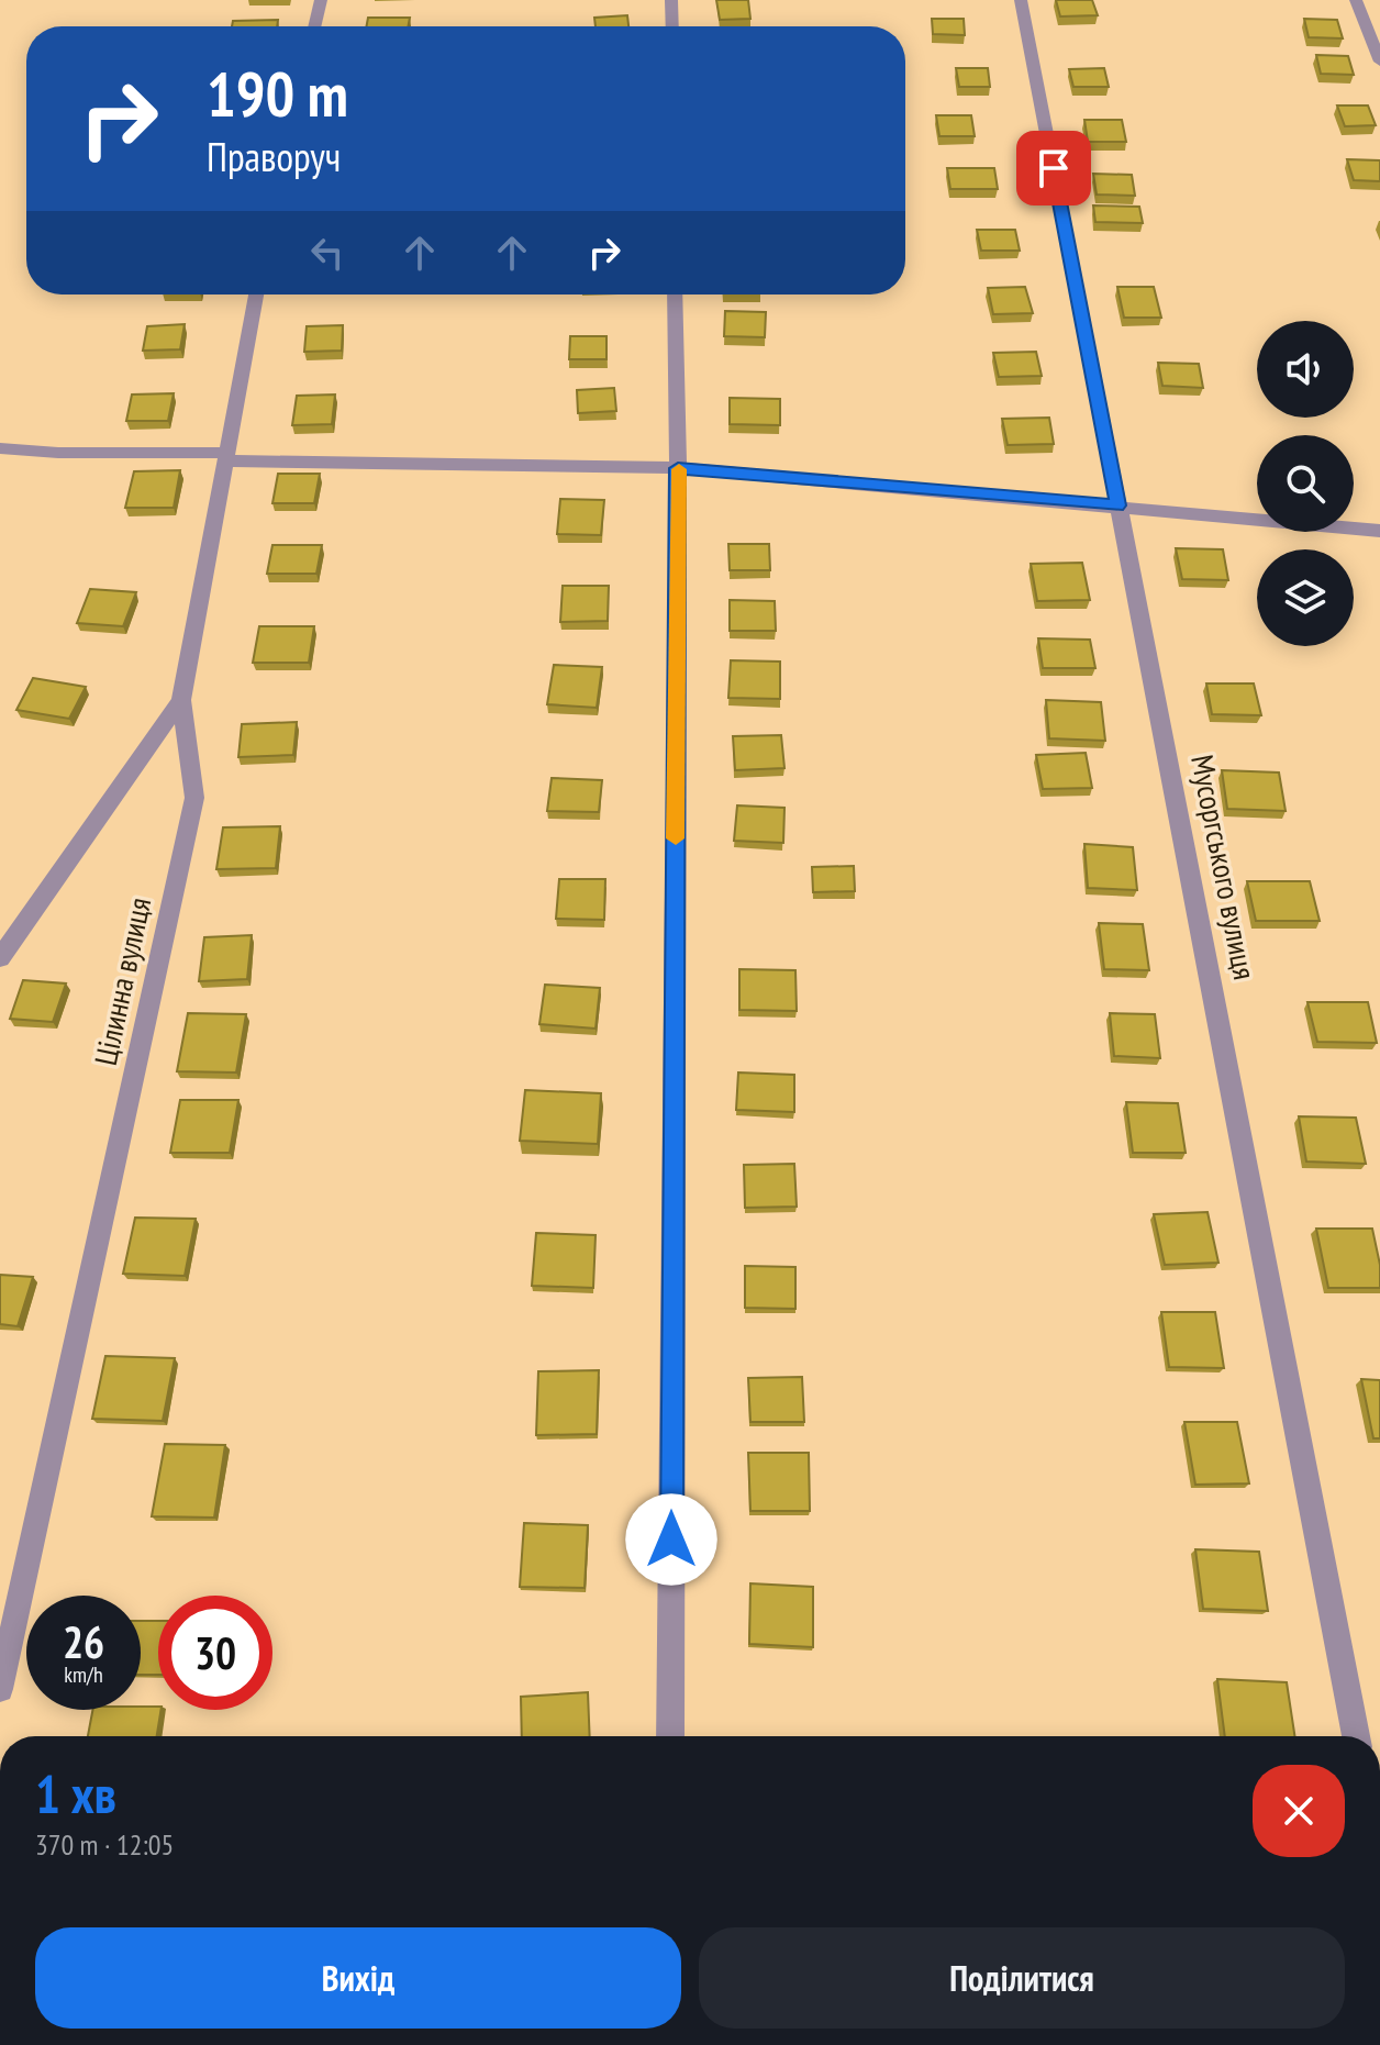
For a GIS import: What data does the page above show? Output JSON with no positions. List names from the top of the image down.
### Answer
{
  "streets": {
    "street": ["Мусоргського вулиця", "Цілинна вулиця"]
  },
  "page": {
    "turn": ["190 m", "Праворуч"],
    "speed": "26 km/h",
    "limit": "30",
    "heading": ["1 хв", "370 m · 12:05"],
    "buttons": ["Вихід", "Поділитися"]
  }
}
